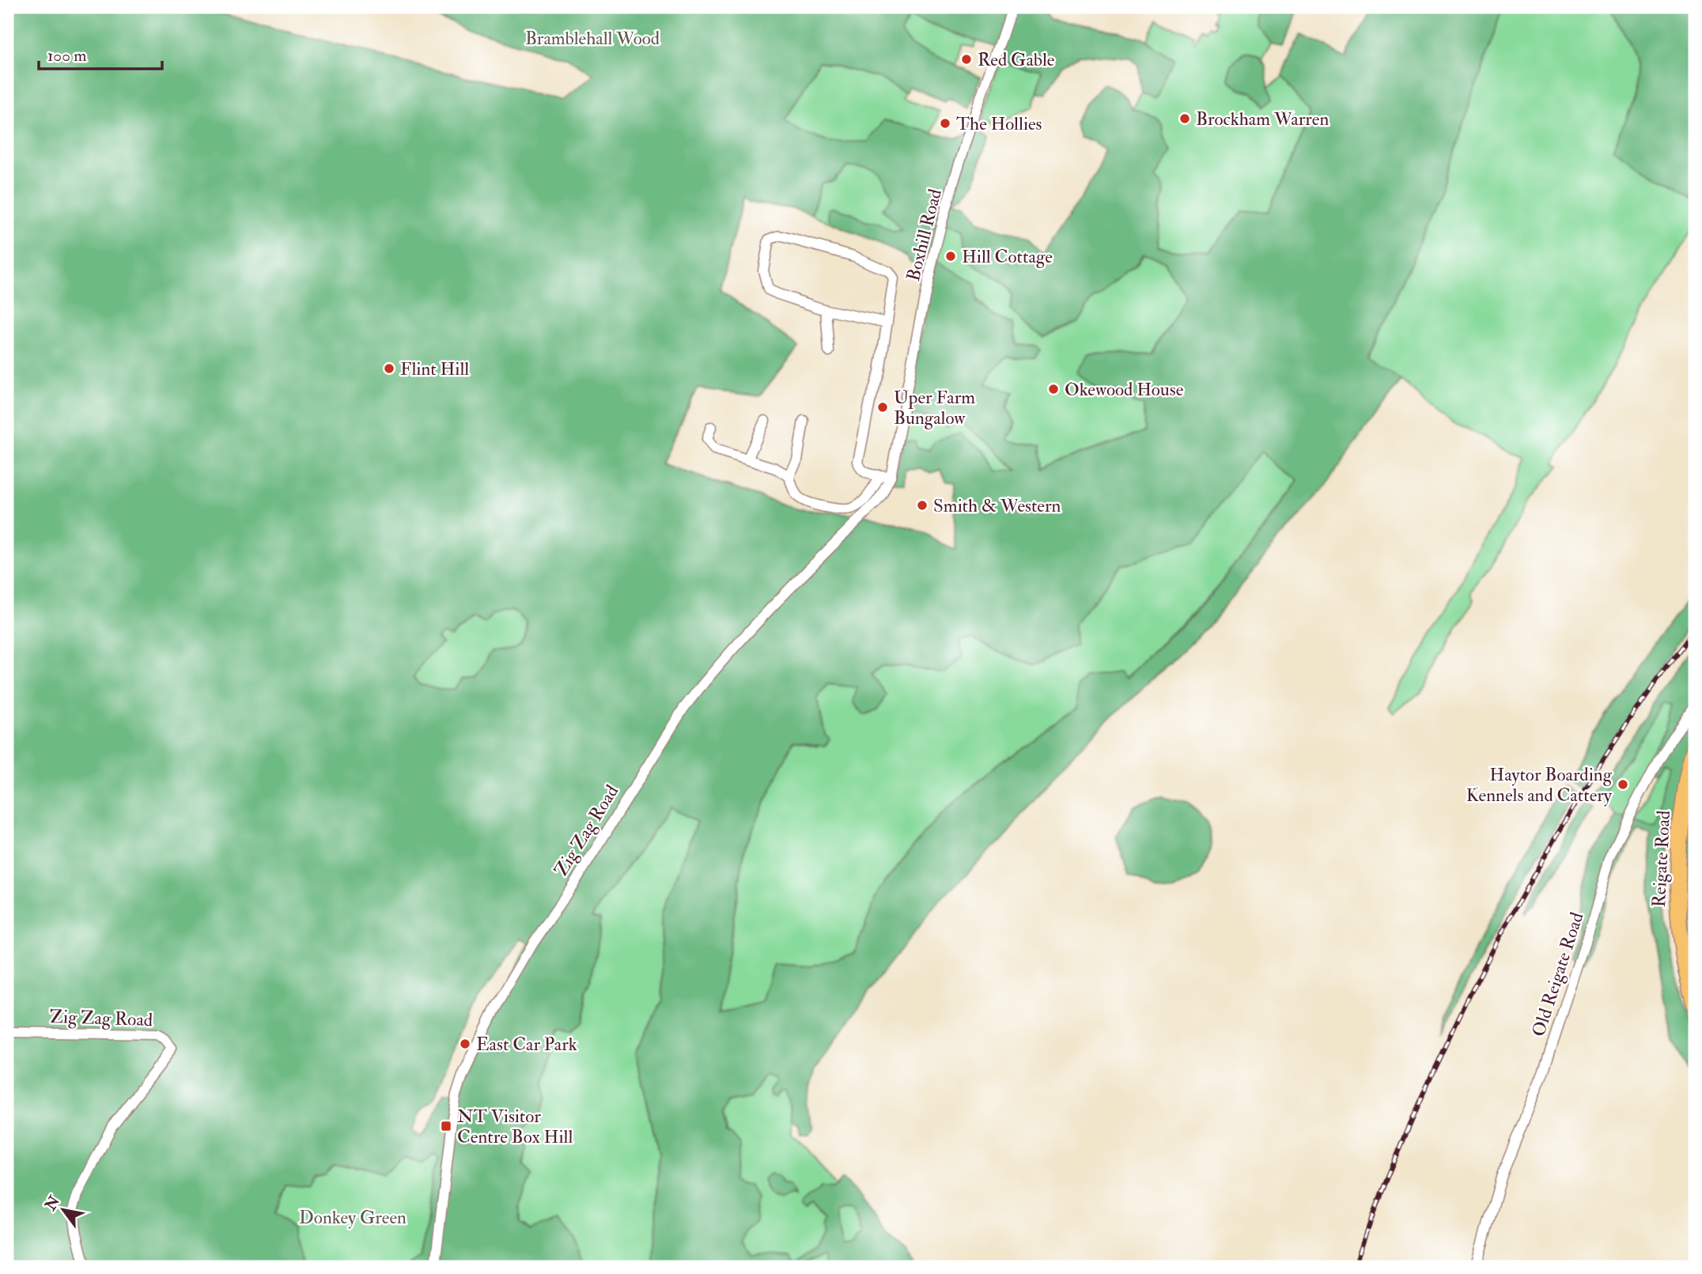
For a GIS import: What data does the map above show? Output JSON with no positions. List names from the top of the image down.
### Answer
{
  "streets": {
    "main road": ["Reigate Road"],
    "street": ["Boxhill Road", "Zig Zag Road", "Old Reigate Road"]
  },
  "crossings": [
    ["Boxhill Road", "Zig Zag Road"]
  ],
  "parks": ["Bramblehall Wood", "Donkey Green"],
  "places": {
    "other": [
      "Red Gable",
      "Brockham Warren",
      "The Hollies",
      "Hill Cottage",
      "Flint Hill",
      "Okewood House",
      "Uper Farm Bungalow",
      "Smith & Western",
      "Haytor Boarding Kennels and Cattery",
      "East Car Park"
    ],
    "transit": ["NT Visitor Centre Box Hill"]
  },
  "scale_bar": "100 m",
  "north": "top left"
}
